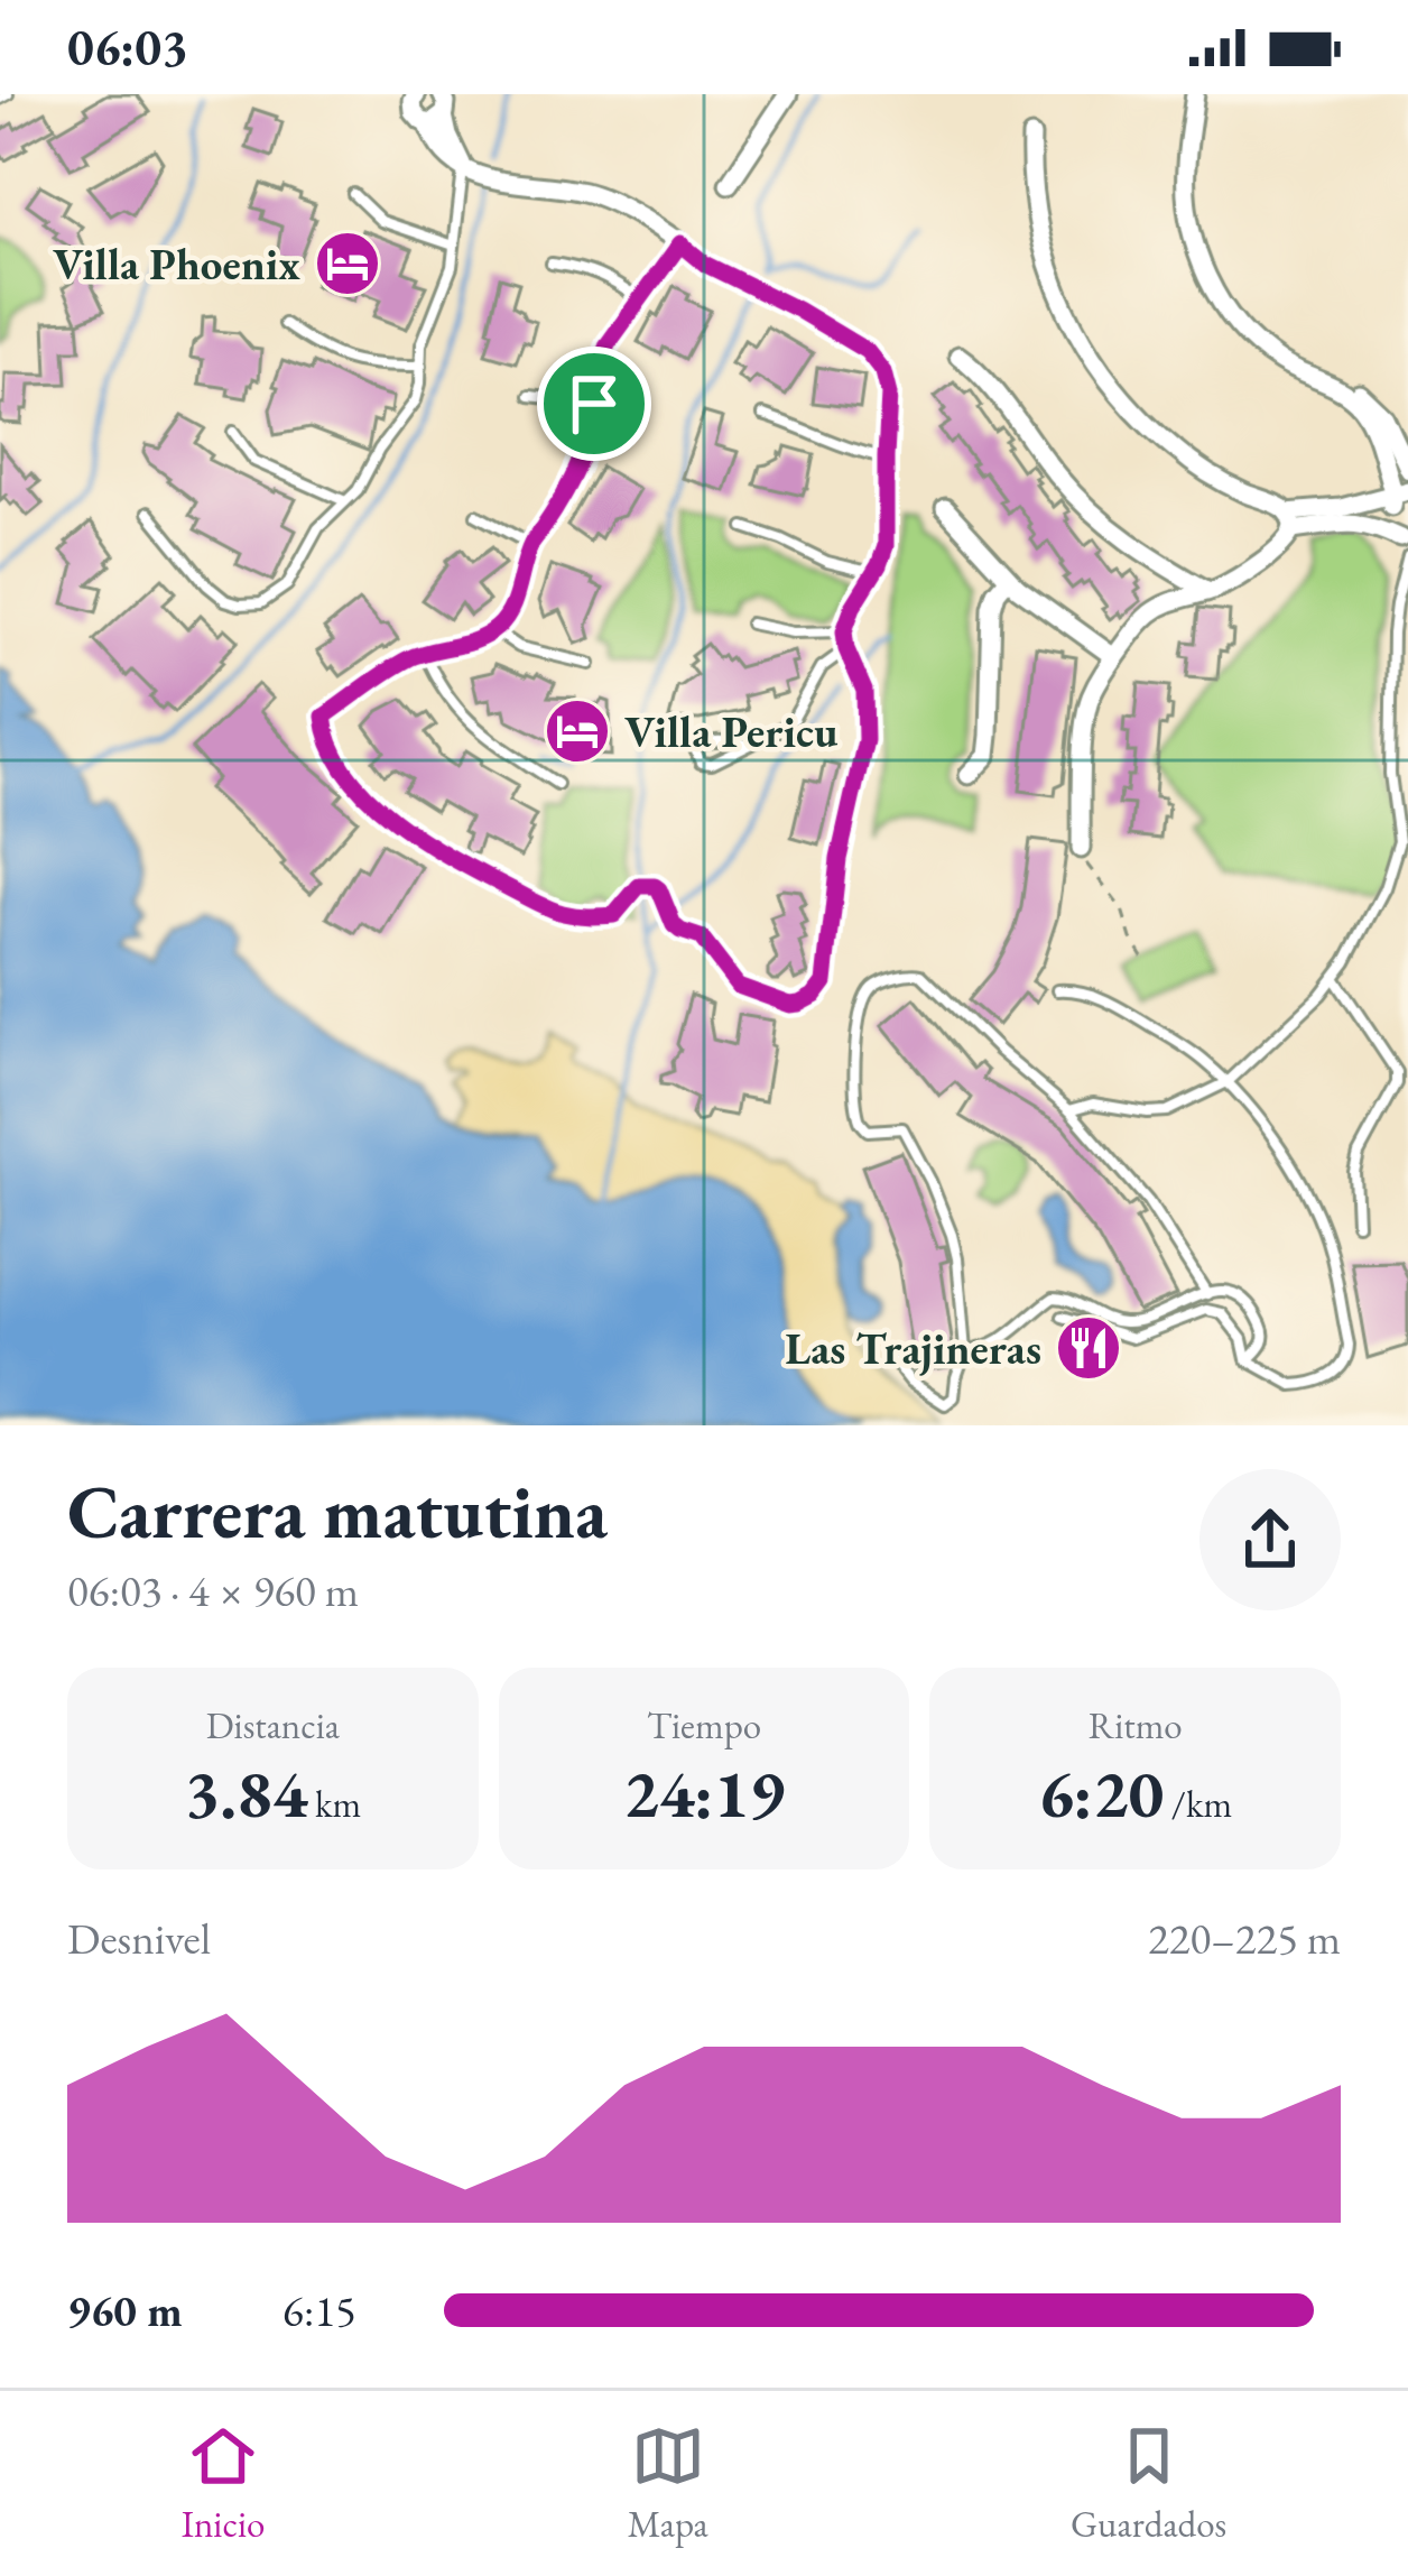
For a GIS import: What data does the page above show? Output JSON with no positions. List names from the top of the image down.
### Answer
{
  "places": {
    "hotel": ["Villa Phoenix", "Villa Pericu"],
    "restaurant": ["Las Trajineras"]
  },
  "page": {
    "status": "06:03",
    "heading": ["Carrera matutina", "06:03 · 4 × 960 m"],
    "stats": [
      ["Distancia", "3.84 km"],
      ["Tiempo", "24:19"],
      ["Ritmo", "6:20 /km"]
    ],
    "chart": ["Desnivel", "220–225 m"],
    "list": [
      {
        "name": "960 m",
        "note": "6:15"
      }
    ],
    "tabs": ["Inicio", "Mapa", "Guardados"]
  }
}
